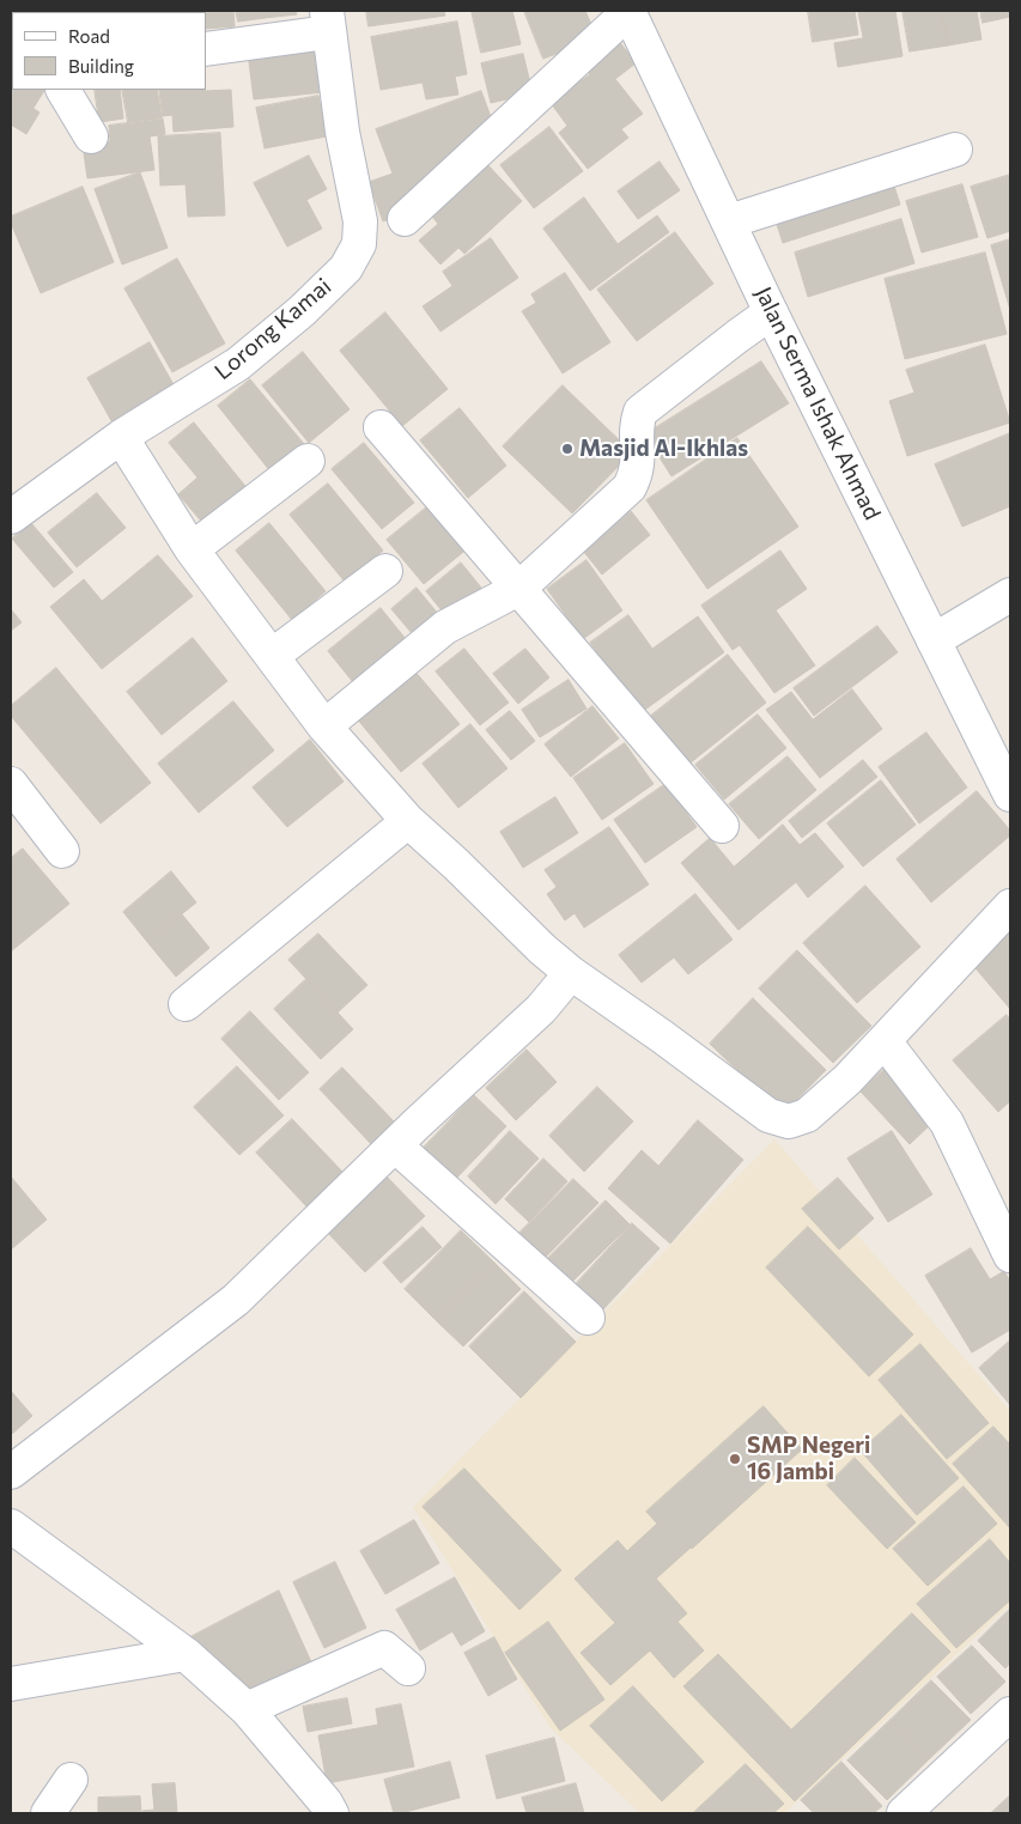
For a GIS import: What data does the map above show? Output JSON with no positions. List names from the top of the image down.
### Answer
{
  "streets": {
    "street": ["Lorong Kamai", "Jalan Serma Ishak Ahmad"]
  },
  "places": ["Masjid Al-Ikhlas", "SMP Negeri 16 Jambi"],
  "legend": ["Road", "Building"]
}
